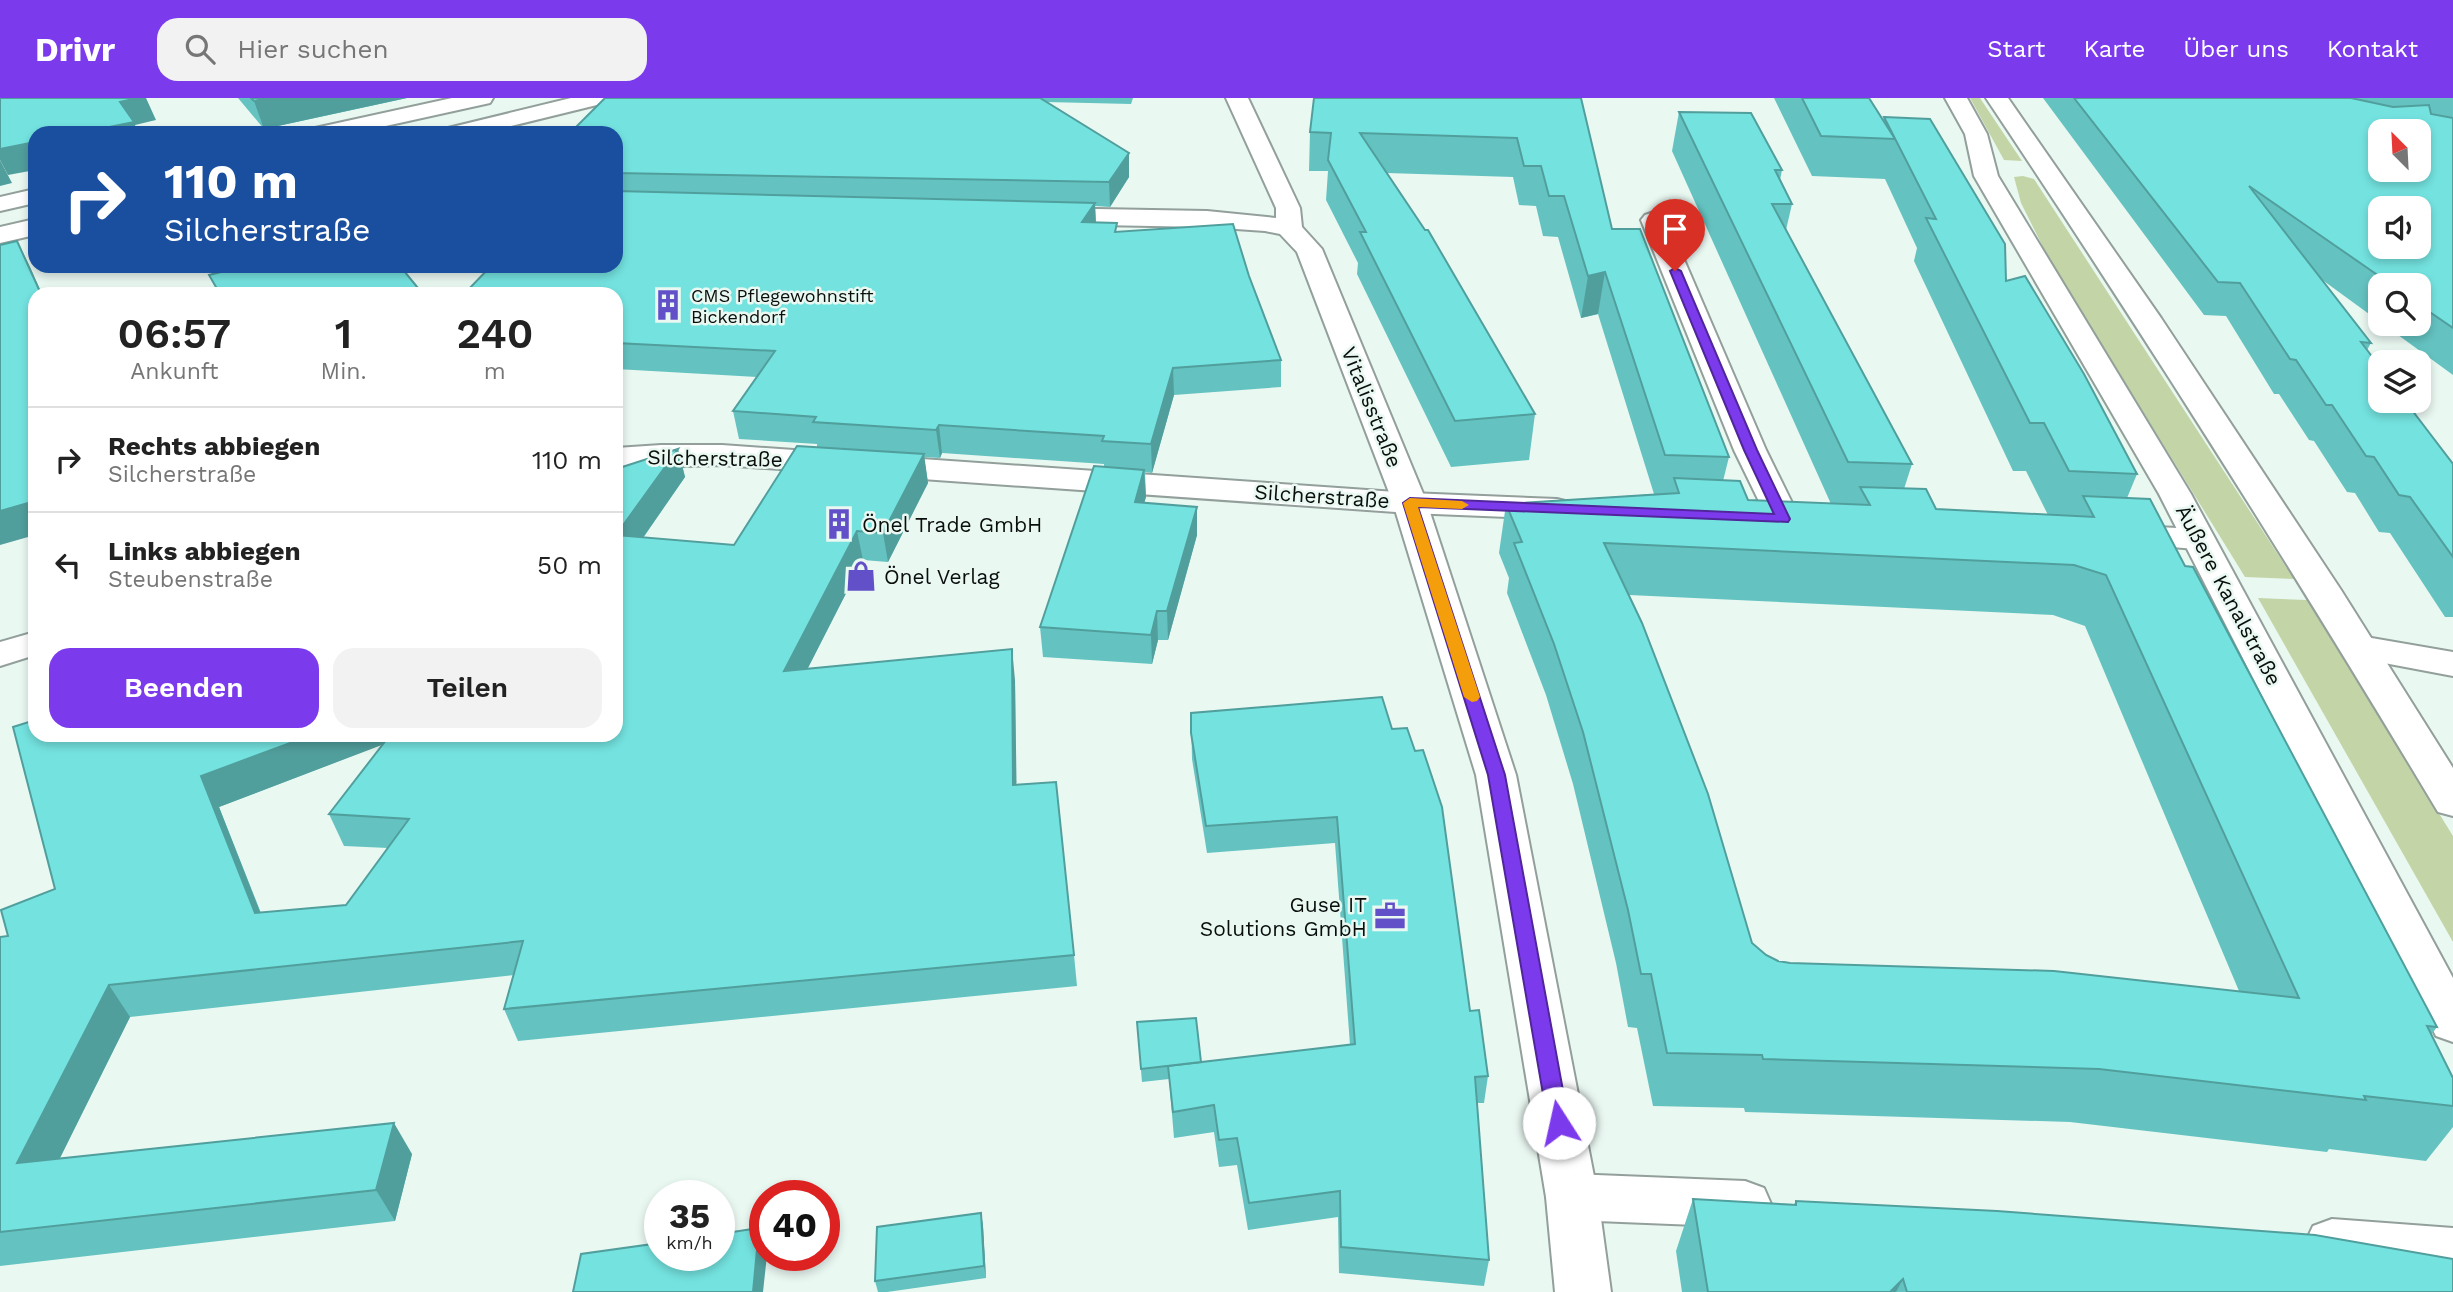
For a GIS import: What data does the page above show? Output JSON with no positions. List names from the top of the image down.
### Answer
{
  "streets": {
    "street": ["Vitalisstraße", "Silcherstraße", "Äußere Kanalstraße"]
  },
  "crossings": [
    ["Vitalisstraße", "Silcherstraße"]
  ],
  "places": {
    "building": ["CMS Pflegewohnstift Bickendorf", "Önel Trade GmbH"],
    "shop": ["Önel Verlag"],
    "office": ["Guse IT Solutions GmbH"]
  },
  "north": "top left",
  "page": {
    "header": "Drivr",
    "search": "Hier suchen",
    "nav": [
      "Start",
      "Karte",
      "Über uns",
      "Kontakt"
    ],
    "turn": ["110 m", "Silcherstraße"],
    "eta": [
      "06:57",
      "Ankunft",
      "1",
      "Min.",
      "240",
      "m"
    ],
    "list": [
      {
        "name": "Rechts abbiegen",
        "note": "Silcherstraße",
        "value": "110 m"
      },
      {
        "name": "Links abbiegen",
        "note": "Steubenstraße",
        "value": "50 m"
      }
    ],
    "buttons": ["Beenden", "Teilen"],
    "speed": "35 km/h",
    "limit": "40"
  }
}
